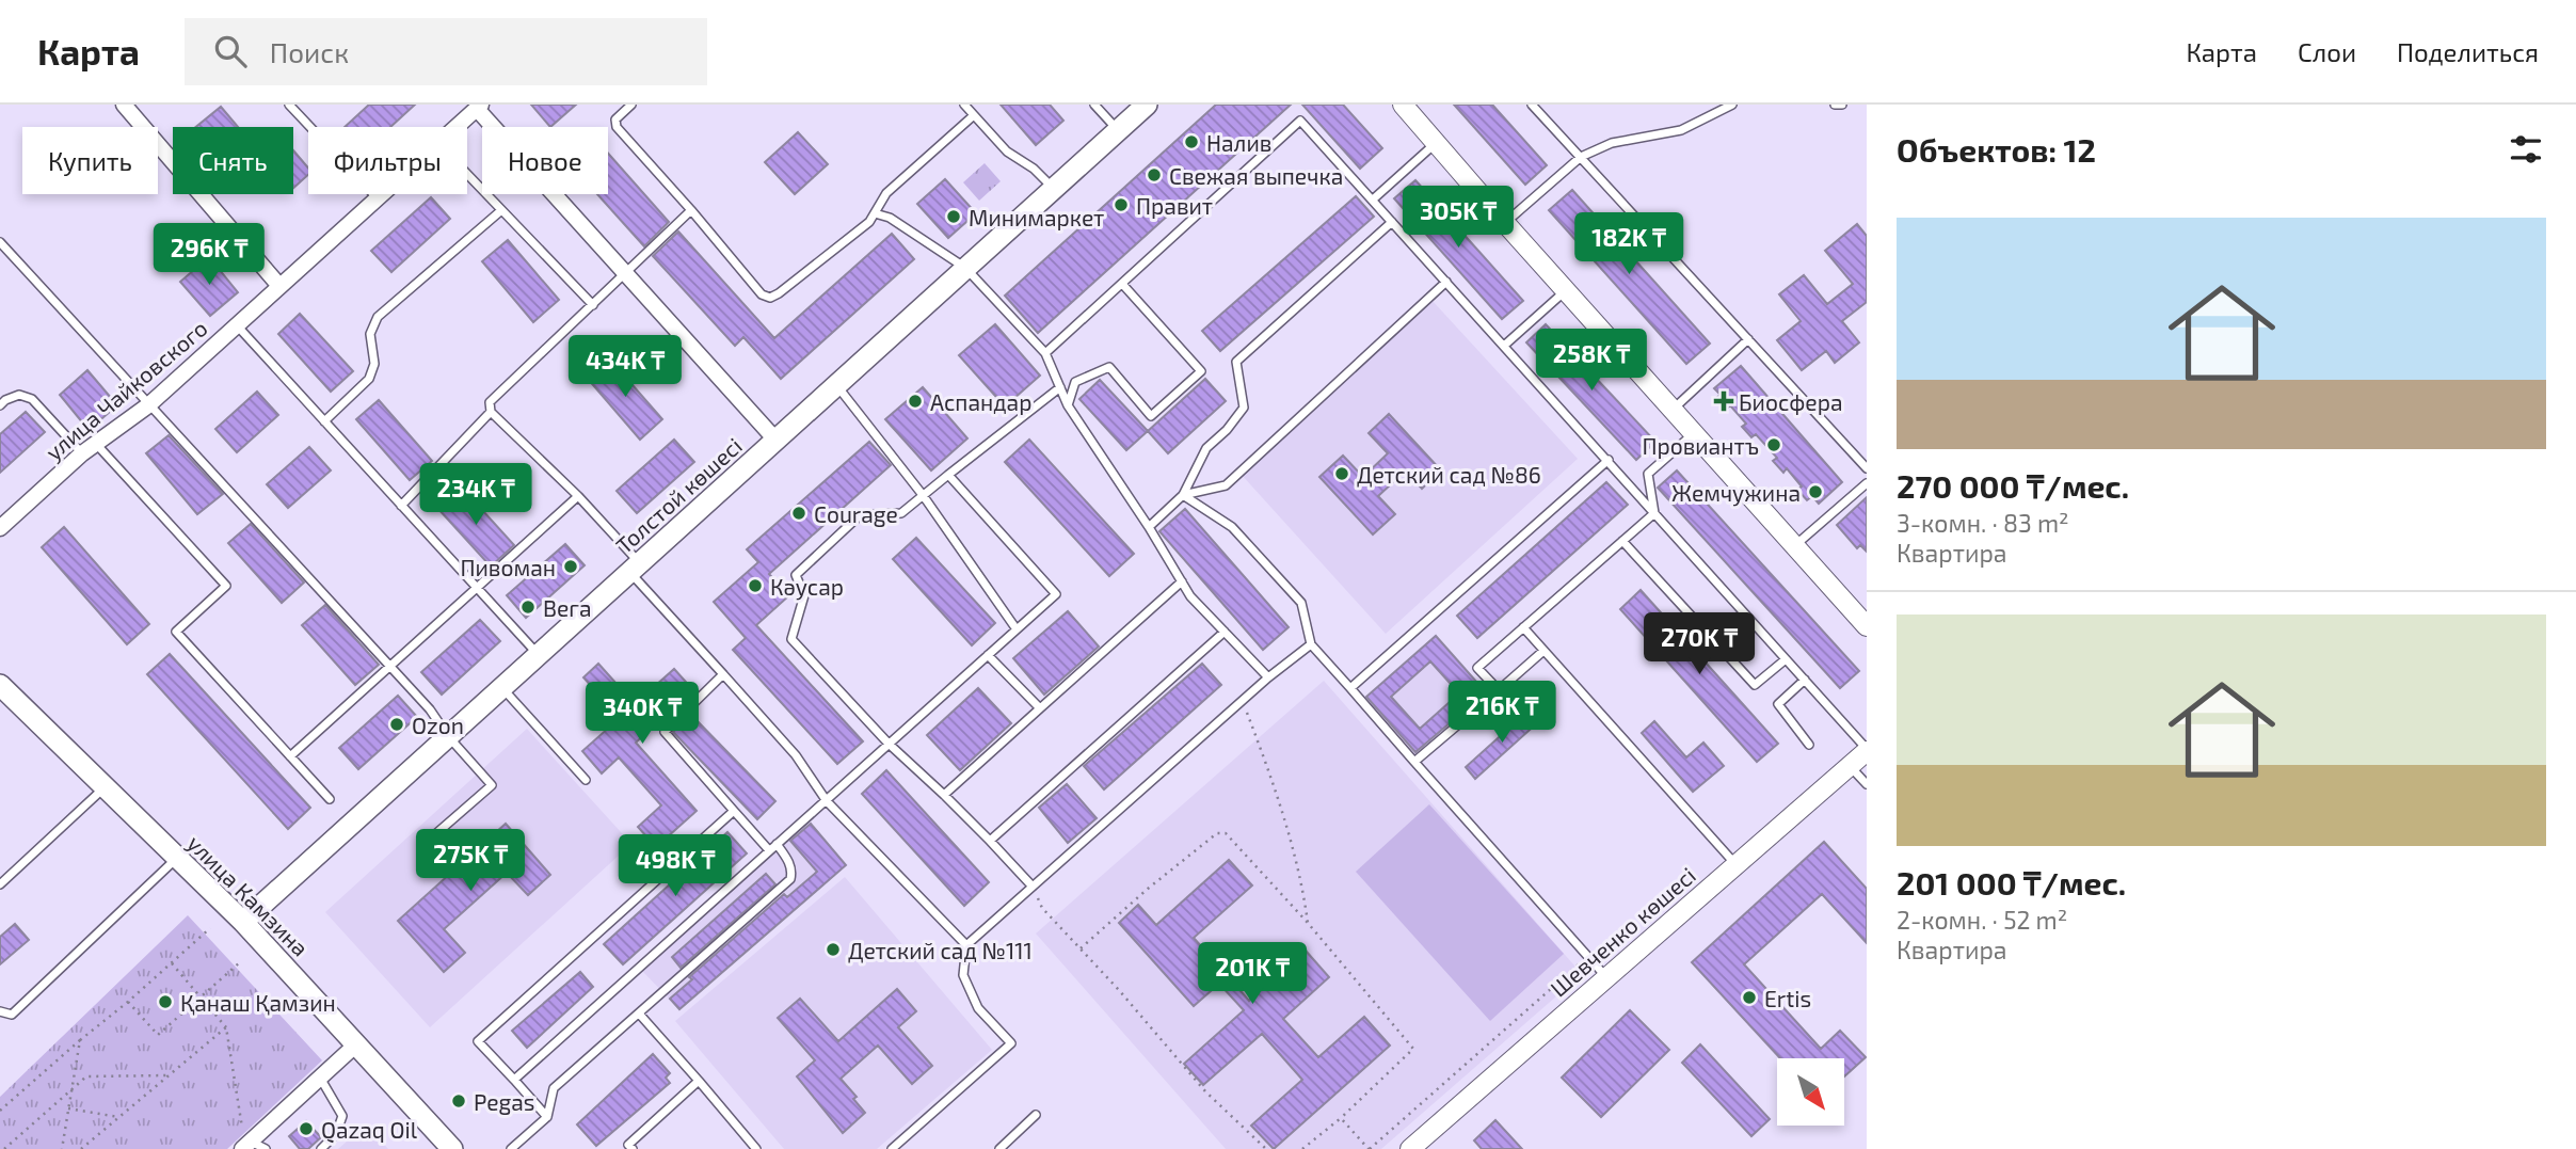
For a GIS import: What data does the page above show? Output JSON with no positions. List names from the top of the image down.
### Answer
{
  "streets": {
    "main road": ["Толстой көшесі", "улица Камзина"],
    "street": ["улица Чайковского", "Шевченко көшесі"]
  },
  "crossings": [
    ["Толстой көшесі", "улица Камзина"]
  ],
  "places": {
    "other": [
      "Налив",
      "Свежая выпечка",
      "Правит",
      "Минимаркет",
      "Аспандар",
      "Провиантъ",
      "Детский сад №86",
      "Жемчужина",
      "Courage",
      "Пивоман",
      "Кәусар",
      "Вега",
      "Ozon",
      "Детский сад №111",
      "Ertis",
      "Қанаш Қамзин",
      "Pegas",
      "Qazaq Oil"
    ],
    "health": ["Биосфера"]
  },
  "north": "bottom right",
  "page": {
    "header": "Карта",
    "search": "Поиск",
    "nav": ["Карта", "Слои", "Поделиться"],
    "heading": "Объектов: 12",
    "chip": [
      "Купить",
      "Снять",
      "Фильтры",
      "Новое"
    ],
    "price": [
      "305K ₸",
      "182K ₸",
      "296K ₸",
      "258K ₸",
      "434K ₸",
      "234K ₸",
      "270K ₸",
      "216K ₸",
      "340K ₸",
      "275K ₸",
      "498K ₸",
      "201K ₸"
    ],
    "list": [
      {
        "name": "270 000 ₸/мес.",
        "note": "3-комн. · 83 m² · Квартира"
      },
      {
        "name": "201 000 ₸/мес.",
        "note": "2-комн. · 52 m² · Квартира"
      }
    ]
  }
}
